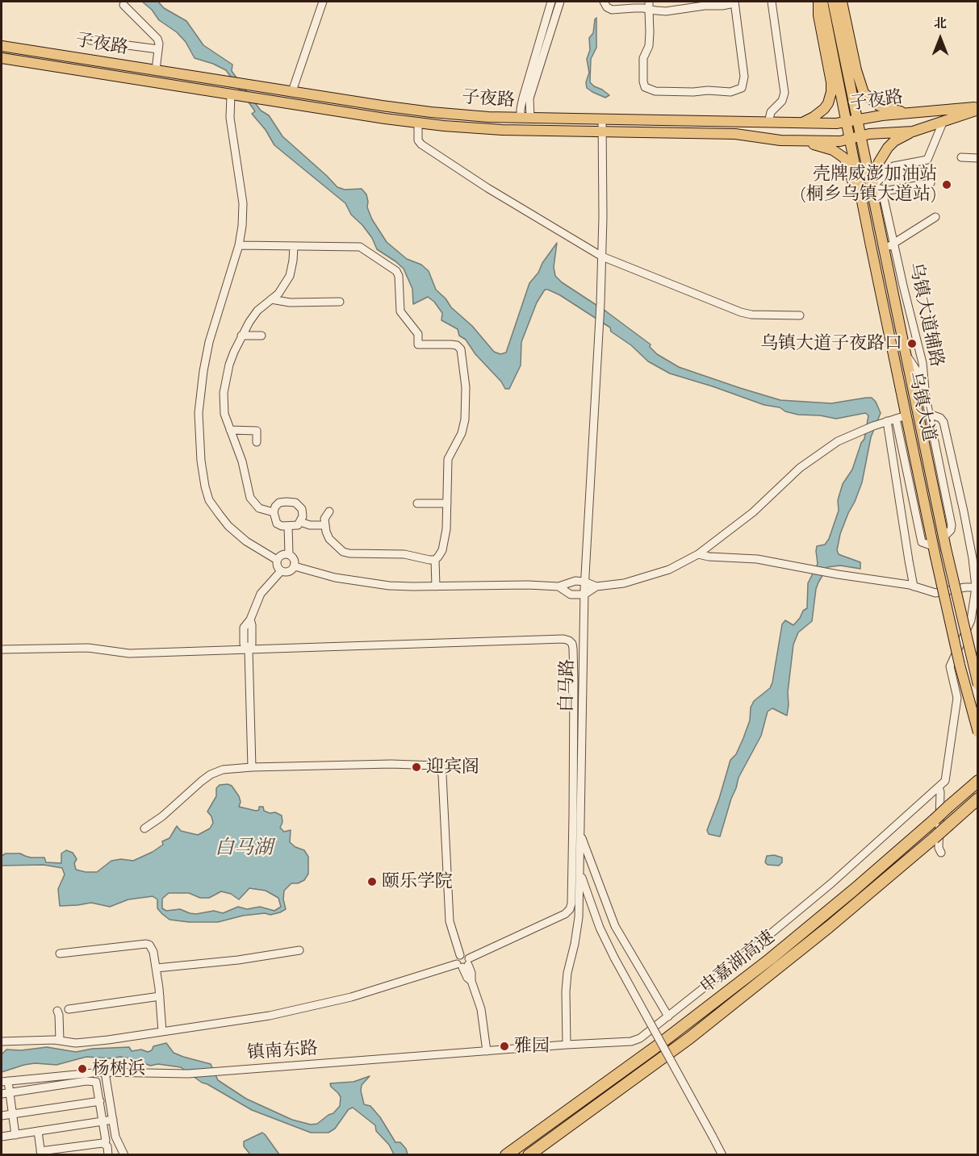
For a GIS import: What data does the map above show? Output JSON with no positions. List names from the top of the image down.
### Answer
{
  "streets": {
    "highway": ["申嘉湖高速"],
    "main road": ["子夜路", "乌镇大道"],
    "street": ["乌镇大道辅路", "白马路", "镇南东路"]
  },
  "crossings": [
    ["子夜路", "乌镇大道"],
    ["子夜路", "白马路"],
    ["乌镇大道辅路", "乌镇大道"],
    ["白马路", "镇南东路"]
  ],
  "water": ["白马湖"],
  "places": [
    "壳牌威澎加油站 (桐乡乌镇大道站)",
    "乌镇大道子夜路口",
    "迎宾阁",
    "颐乐学院",
    "雅园",
    "杨树浜"
  ],
  "north": "top"
}
